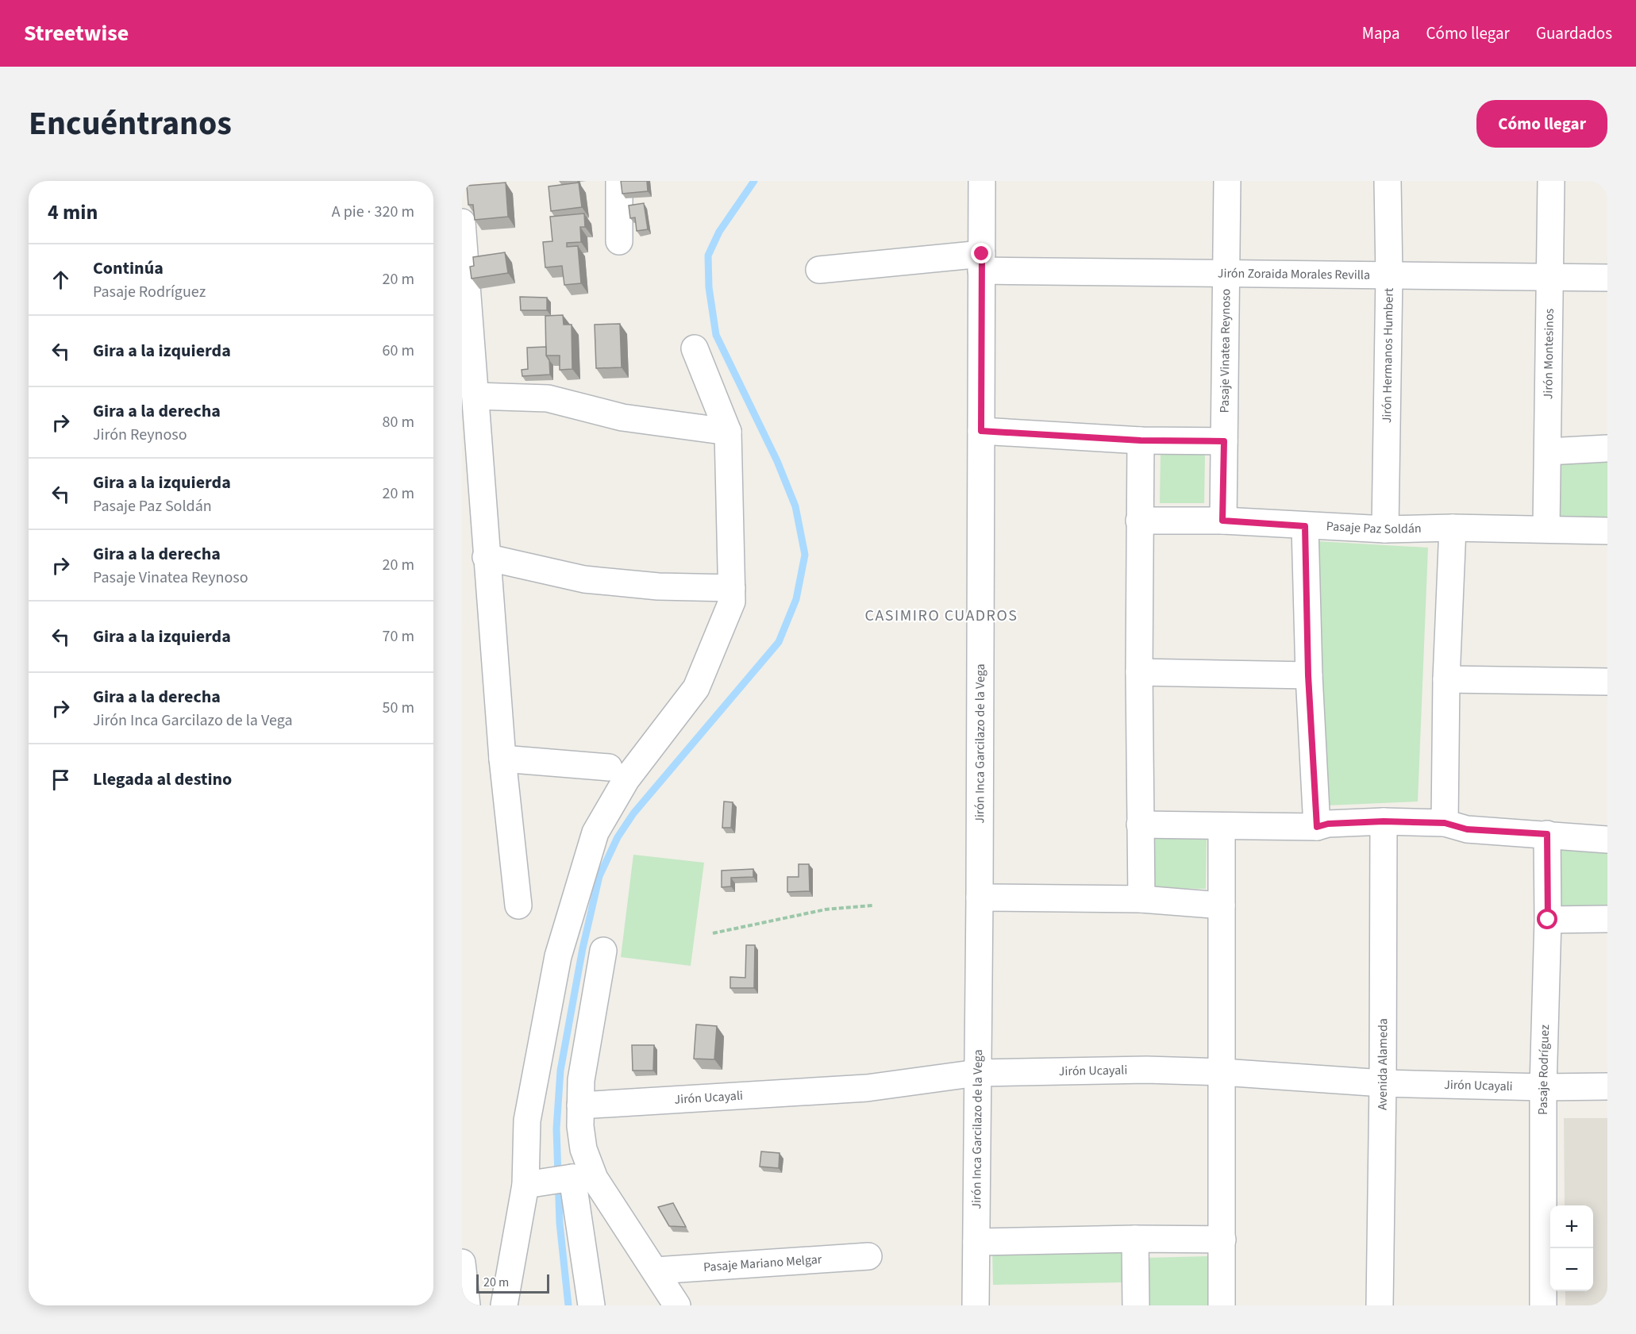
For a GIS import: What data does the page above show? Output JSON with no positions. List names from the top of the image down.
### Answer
{
  "streets": {
    "street": [
      "Jirón Zoraida Morales Revilla",
      "Pasaje Vinatea Reynoso",
      "Jirón Hermanos Humbert",
      "Jirón Montesinos",
      "Pasaje Paz Soldán",
      "Jirón Inca Garcilazo de la Vega",
      "Avenida Alameda",
      "Pasaje Rodríguez",
      "Jirón Ucayali",
      "Pasaje Mariano Melgar"
    ]
  },
  "crossings": [
    ["Jirón Zoraida Morales Revilla", "Pasaje Vinatea Reynoso"],
    ["Jirón Zoraida Morales Revilla", "Jirón Hermanos Humbert"],
    ["Jirón Zoraida Morales Revilla", "Jirón Montesinos"],
    ["Jirón Zoraida Morales Revilla", "Jirón Inca Garcilazo de la Vega"],
    ["Pasaje Vinatea Reynoso", "Pasaje Paz Soldán"],
    ["Jirón Hermanos Humbert", "Pasaje Paz Soldán"],
    ["Jirón Montesinos", "Pasaje Paz Soldán"],
    ["Jirón Inca Garcilazo de la Vega", "Jirón Ucayali"],
    ["Avenida Alameda", "Jirón Ucayali"],
    ["Pasaje Rodríguez", "Jirón Ucayali"]
  ],
  "districts": ["CASIMIRO CUADROS"],
  "scale_bar": "20 m",
  "page": {
    "header": "Streetwise",
    "nav": ["Mapa", "Cómo llegar", "Guardados"],
    "title": "Encuéntranos",
    "buttons": "Cómo llegar",
    "heading": ["4 min", "A pie · 320 m"],
    "list": [
      ["Continúa", "Pasaje Rodríguez", "20 m"],
      ["Gira a la izquierda", "60 m"],
      ["Gira a la derecha", "Jirón Reynoso", "80 m"],
      ["Gira a la izquierda", "Pasaje Paz Soldán", "20 m"],
      ["Gira a la derecha", "Pasaje Vinatea Reynoso", "20 m"],
      ["Gira a la izquierda", "70 m"],
      ["Gira a la derecha", "Jirón Inca Garcilazo de la Vega", "50 m"],
      "Llegada al destino"
    ],
    "map_buttons": ["+", "−"],
    "scale": "20 m"
  }
}
